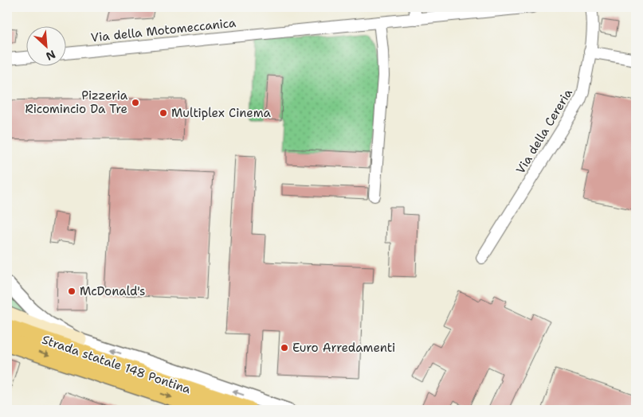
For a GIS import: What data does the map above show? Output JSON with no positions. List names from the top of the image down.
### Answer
{
  "streets": {
    "highway": ["Strada statale 148 Pontina"],
    "street": ["Via della Motomeccanica", "Via della Cereria"]
  },
  "places": [
    "Pizzeria Ricomincio Da Tre",
    "Multiplex Cinema",
    "McDonald's",
    "Euro Arredamenti"
  ],
  "north": "bottom right"
}
